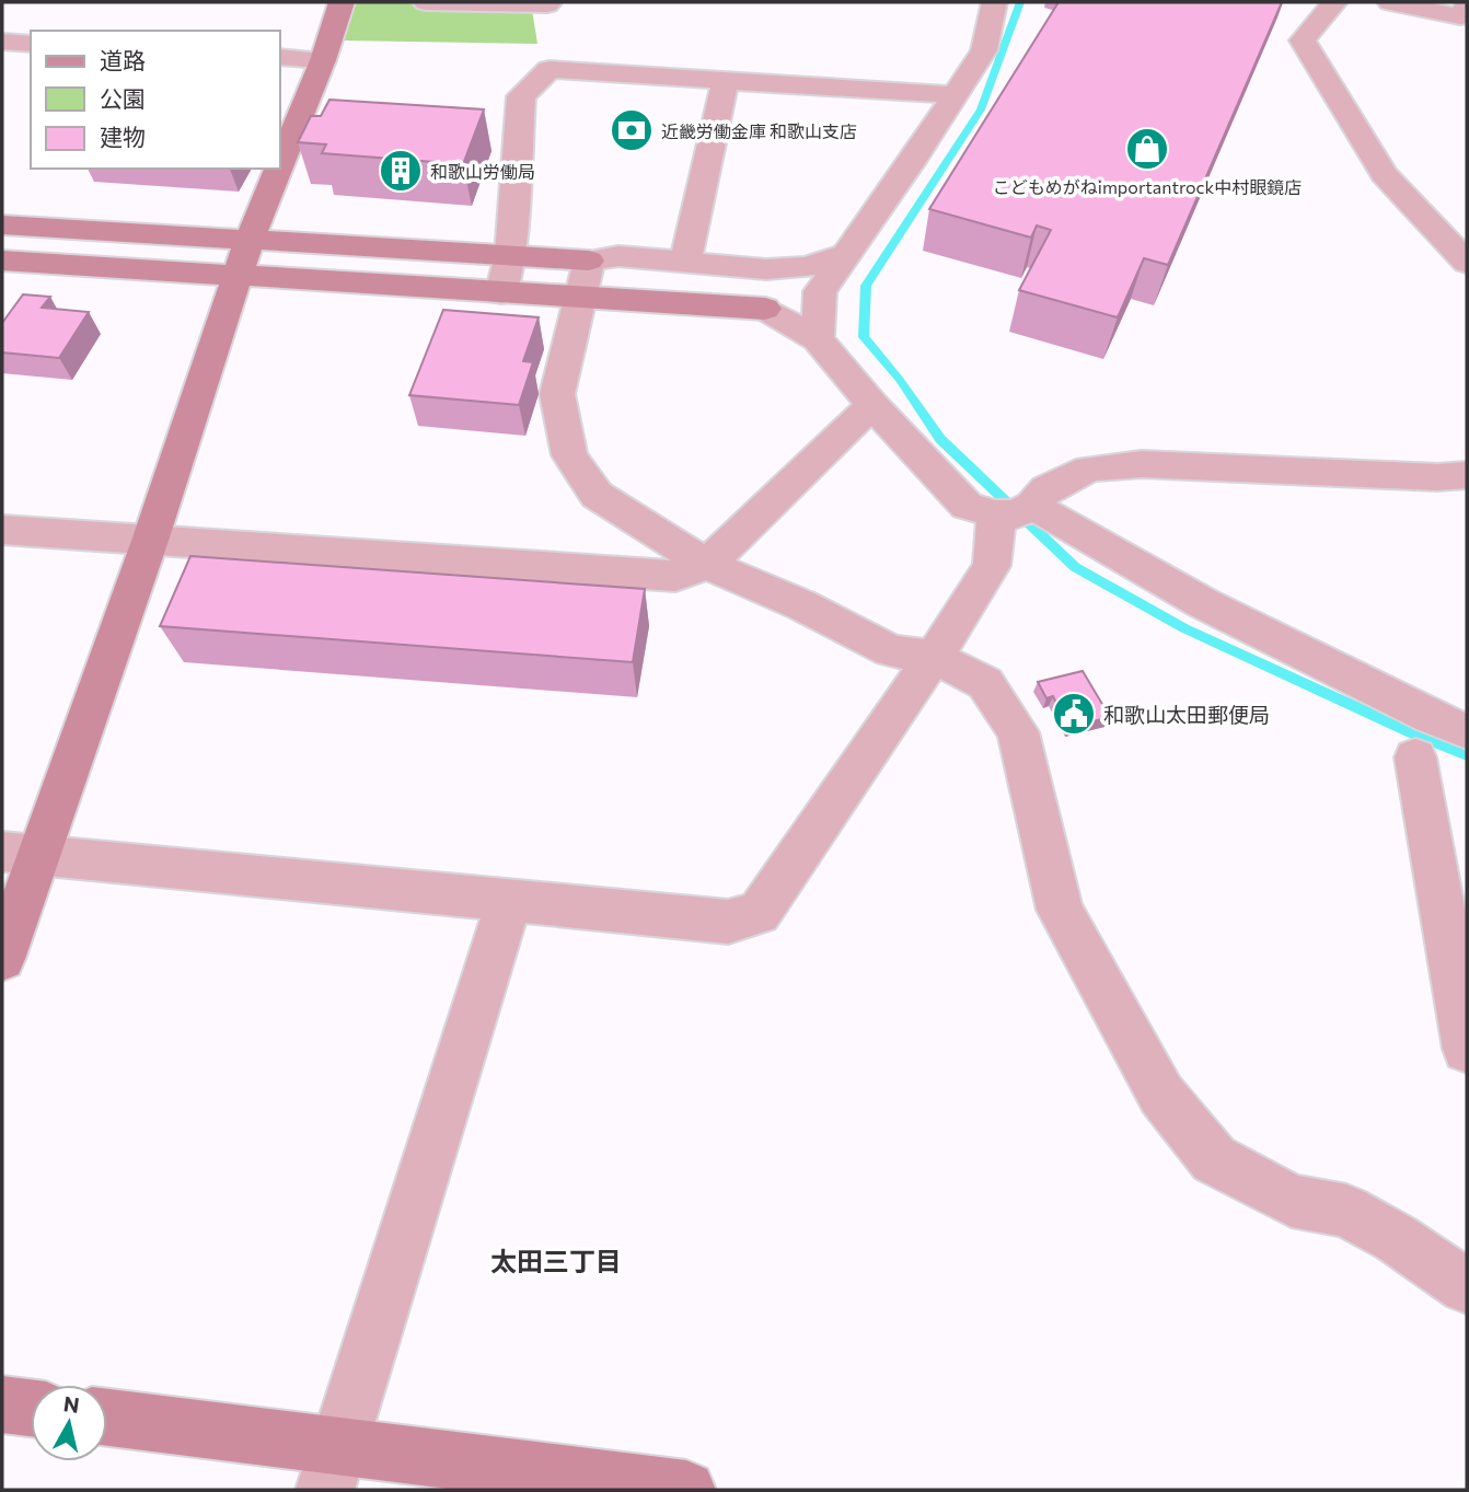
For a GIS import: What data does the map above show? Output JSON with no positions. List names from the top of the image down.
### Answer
{
  "districts": ["太田三丁目"],
  "places": {
    "bank": ["近畿労働金庫 和歌山支店"],
    "shop": ["こどもめがねimportantrock中村眼鏡店"],
    "building": ["和歌山労働局"],
    "public building": ["和歌山太田郵便局"]
  },
  "legend": ["道路", "公園", "建物"],
  "north": "top"
}
